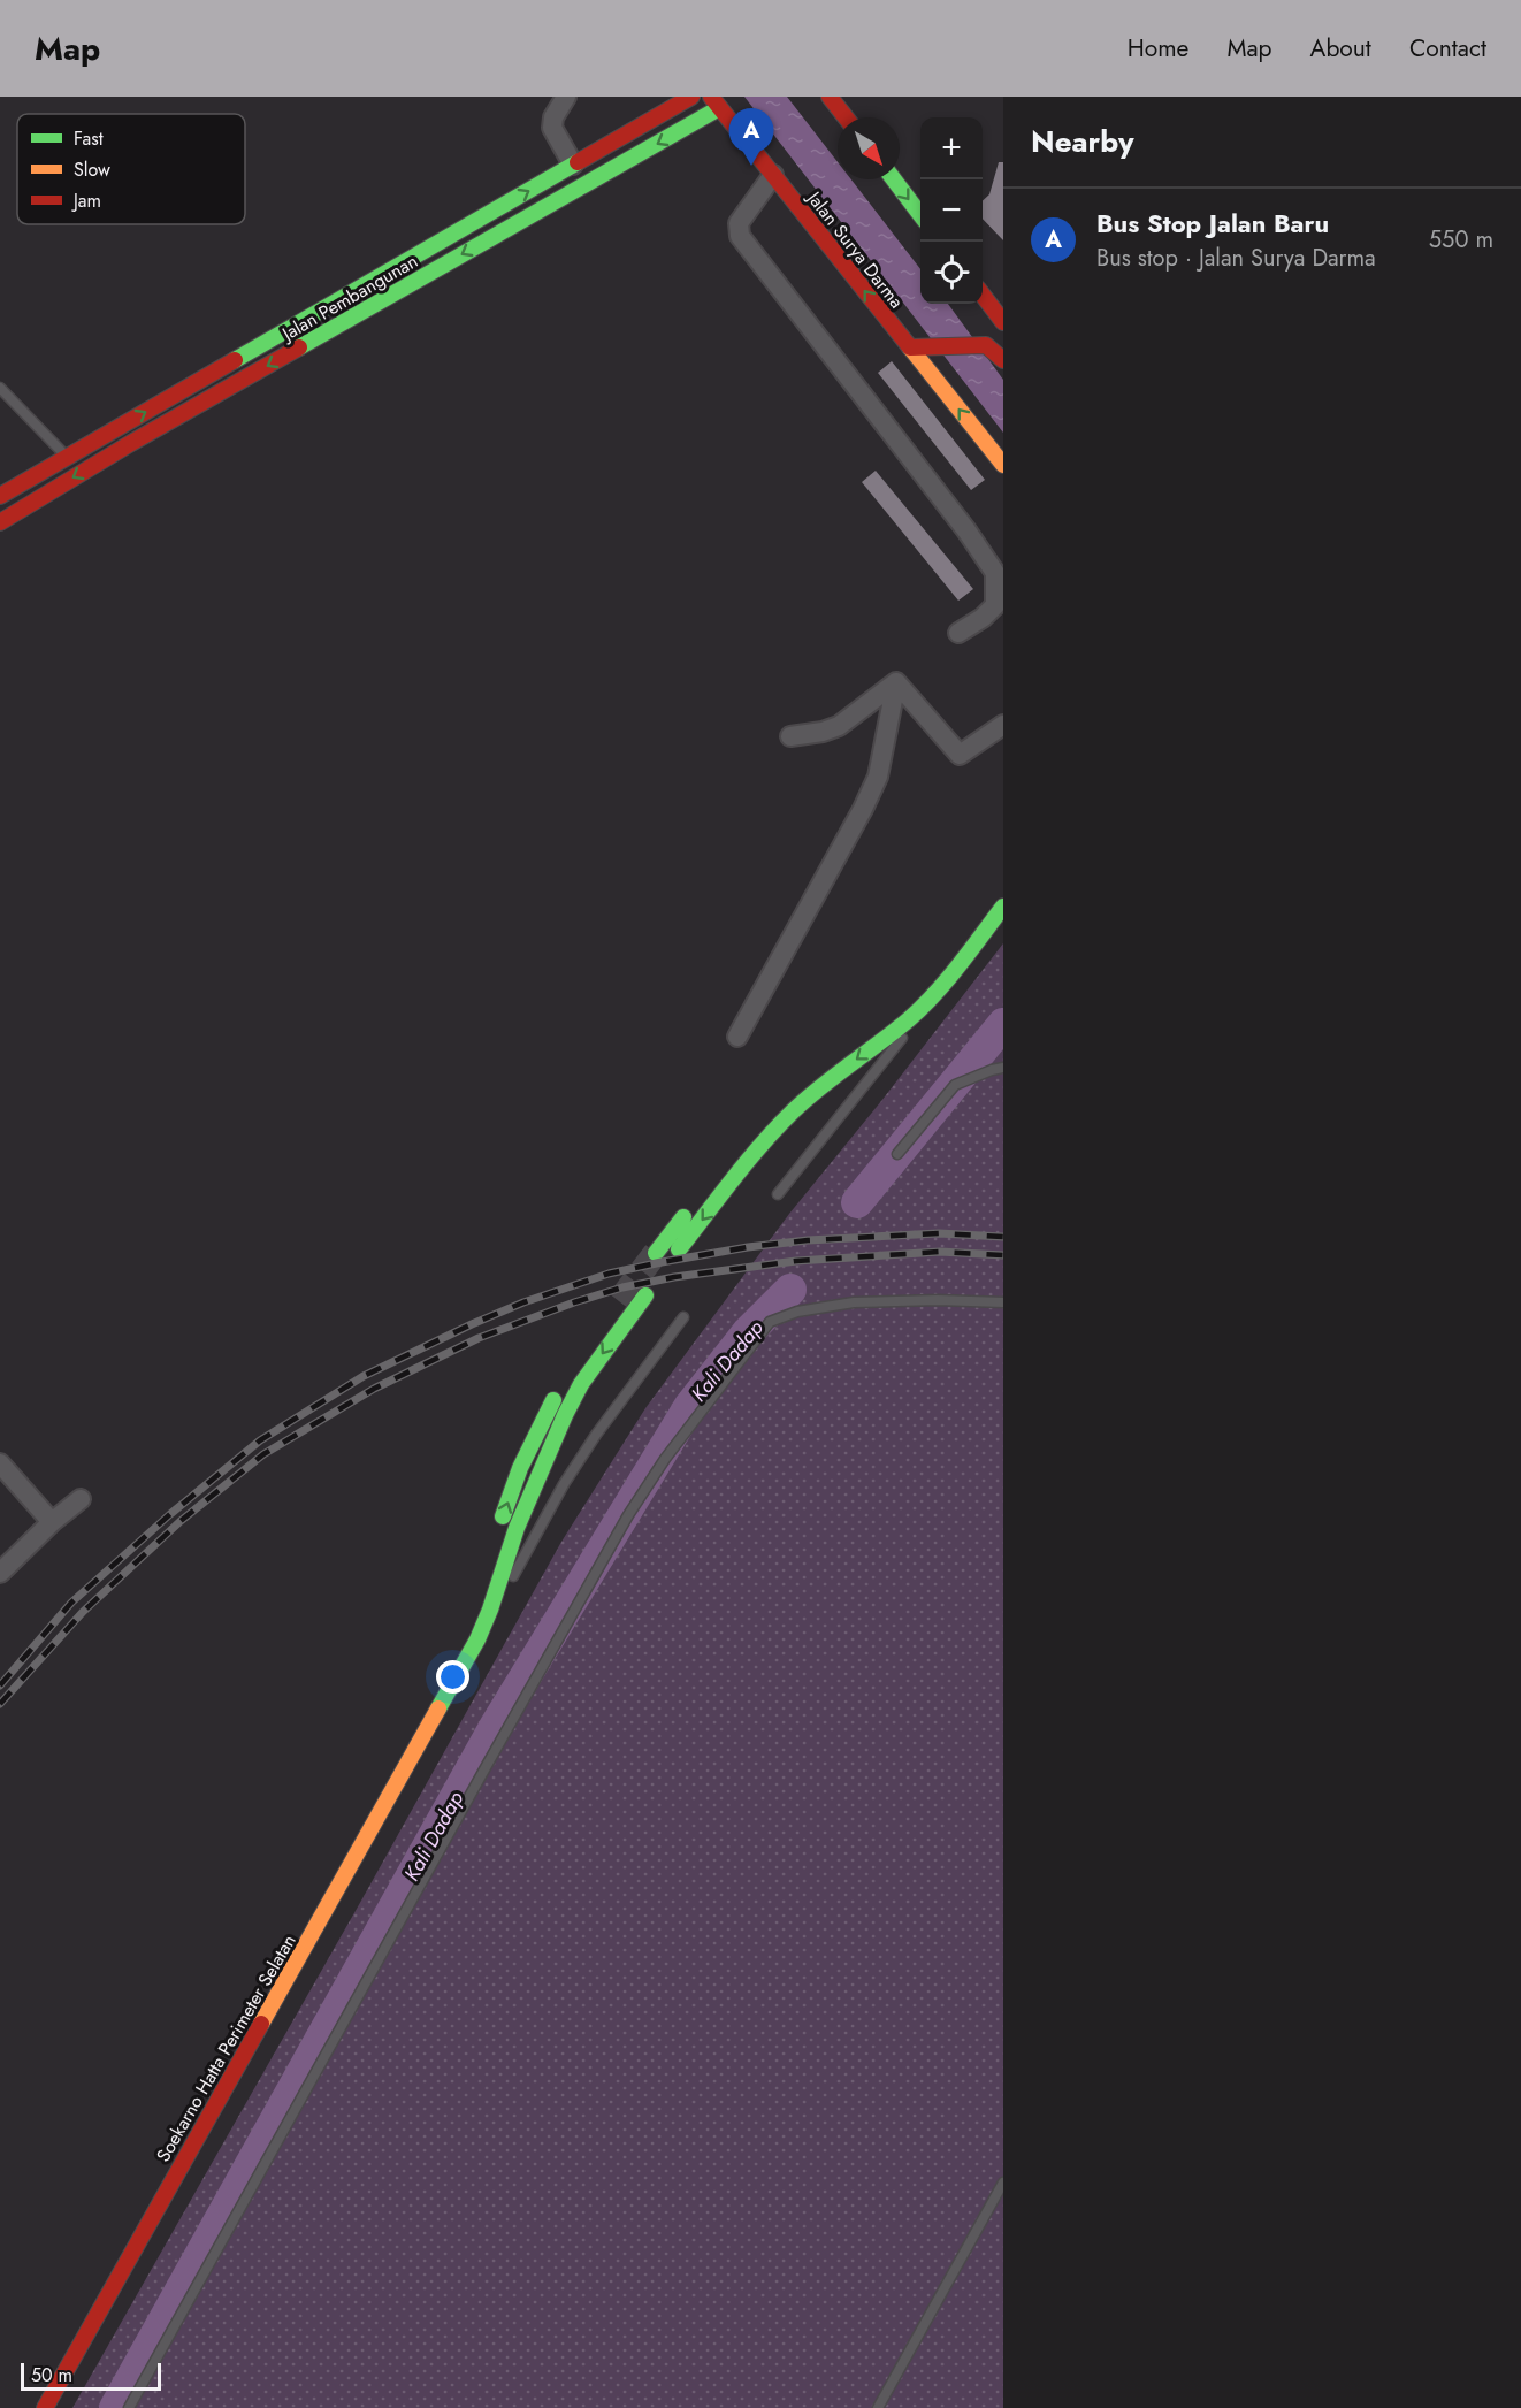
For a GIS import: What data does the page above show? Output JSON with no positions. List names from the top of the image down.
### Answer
{
  "streets": {
    "main road": ["Jalan Surya Darma", "Jalan Pembangunan", "Soekarno Hatta Perimeter Selatan"]
  },
  "crossings": [
    ["Jalan Surya Darma", "Jalan Pembangunan"]
  ],
  "one_way": ["Jalan Surya Darma"],
  "water": ["Kali Dadap"],
  "legend": ["Fast", "Slow", "Jam"],
  "scale_bar": "50 m",
  "north": "bottom right",
  "page": {
    "header": "Map",
    "nav": [
      "Home",
      "Map",
      "About",
      "Contact"
    ],
    "heading": "Nearby",
    "pins": "A",
    "map_buttons": ["+", "−"],
    "list": [
      {
        "mark": "A",
        "name": "Bus Stop Jalan Baru",
        "note": "Bus stop · Jalan Surya Darma",
        "value": "550 m"
      }
    ],
    "scale": "50 m"
  }
}
